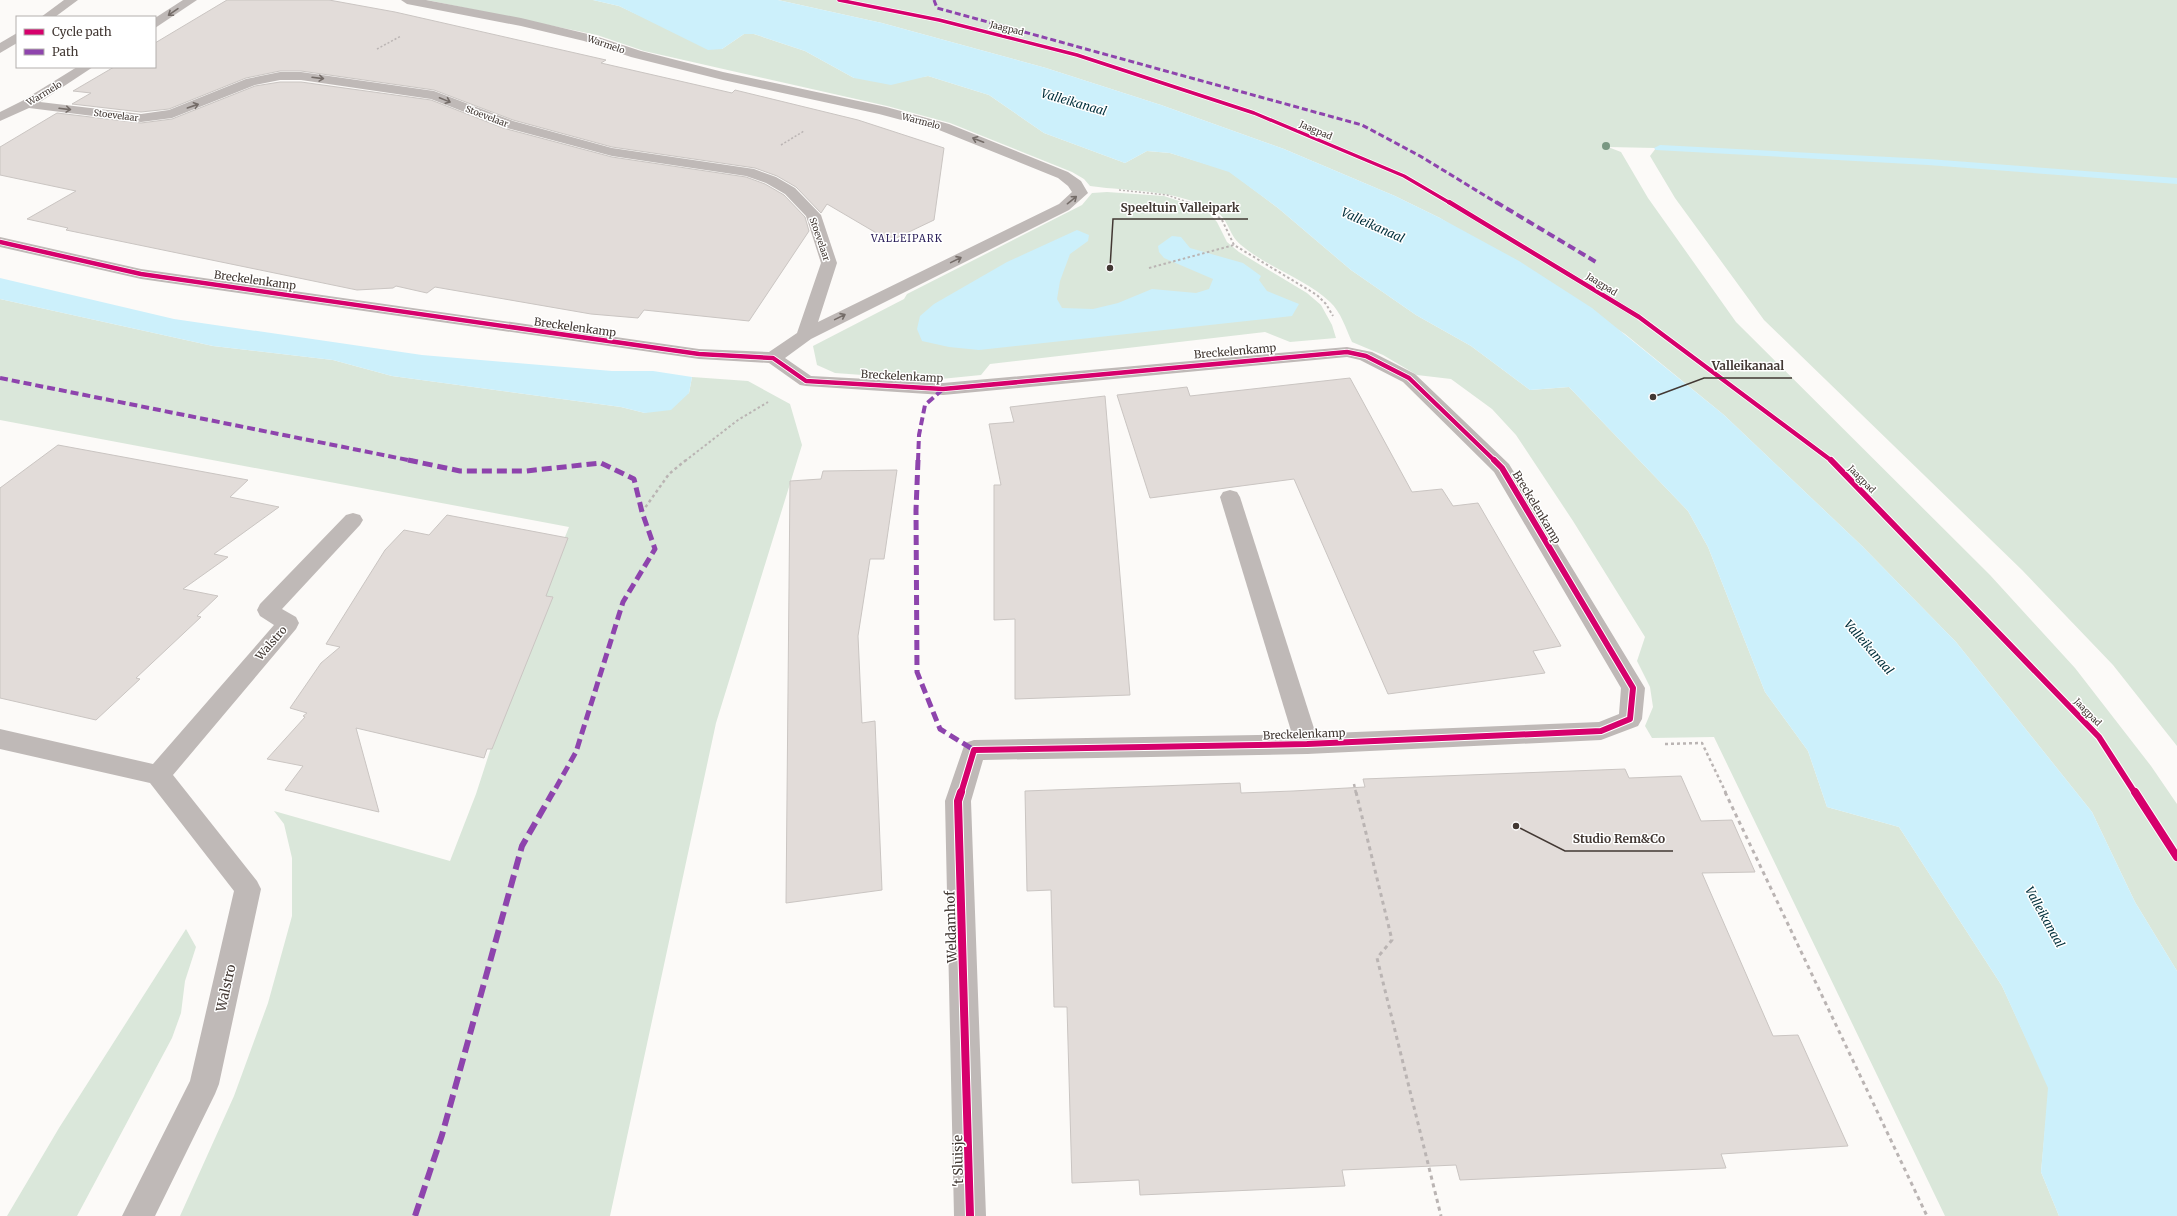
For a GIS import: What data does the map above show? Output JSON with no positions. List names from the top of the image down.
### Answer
{
  "streets": {
    "street": [
      "Warmelo",
      "Stoevelaar",
      "Breckelenkamp",
      "Walstro",
      "Weldamhof",
      "'t Sluisje"
    ],
    "cycle path": ["Jaagpad"]
  },
  "crossings": [
    ["Warmelo", "Stoevelaar"],
    ["Breckelenkamp", "Weldamhof"],
    ["Weldamhof", "'t Sluisje"]
  ],
  "one_way": ["Stoevelaar"],
  "districts": ["VALLEIPARK"],
  "water": ["Valleikanaal"],
  "places": ["Speeltuin Valleipark", "Valleikanaal", "Studio Rem&Co"],
  "legend": ["Cycle path", "Path"]
}
